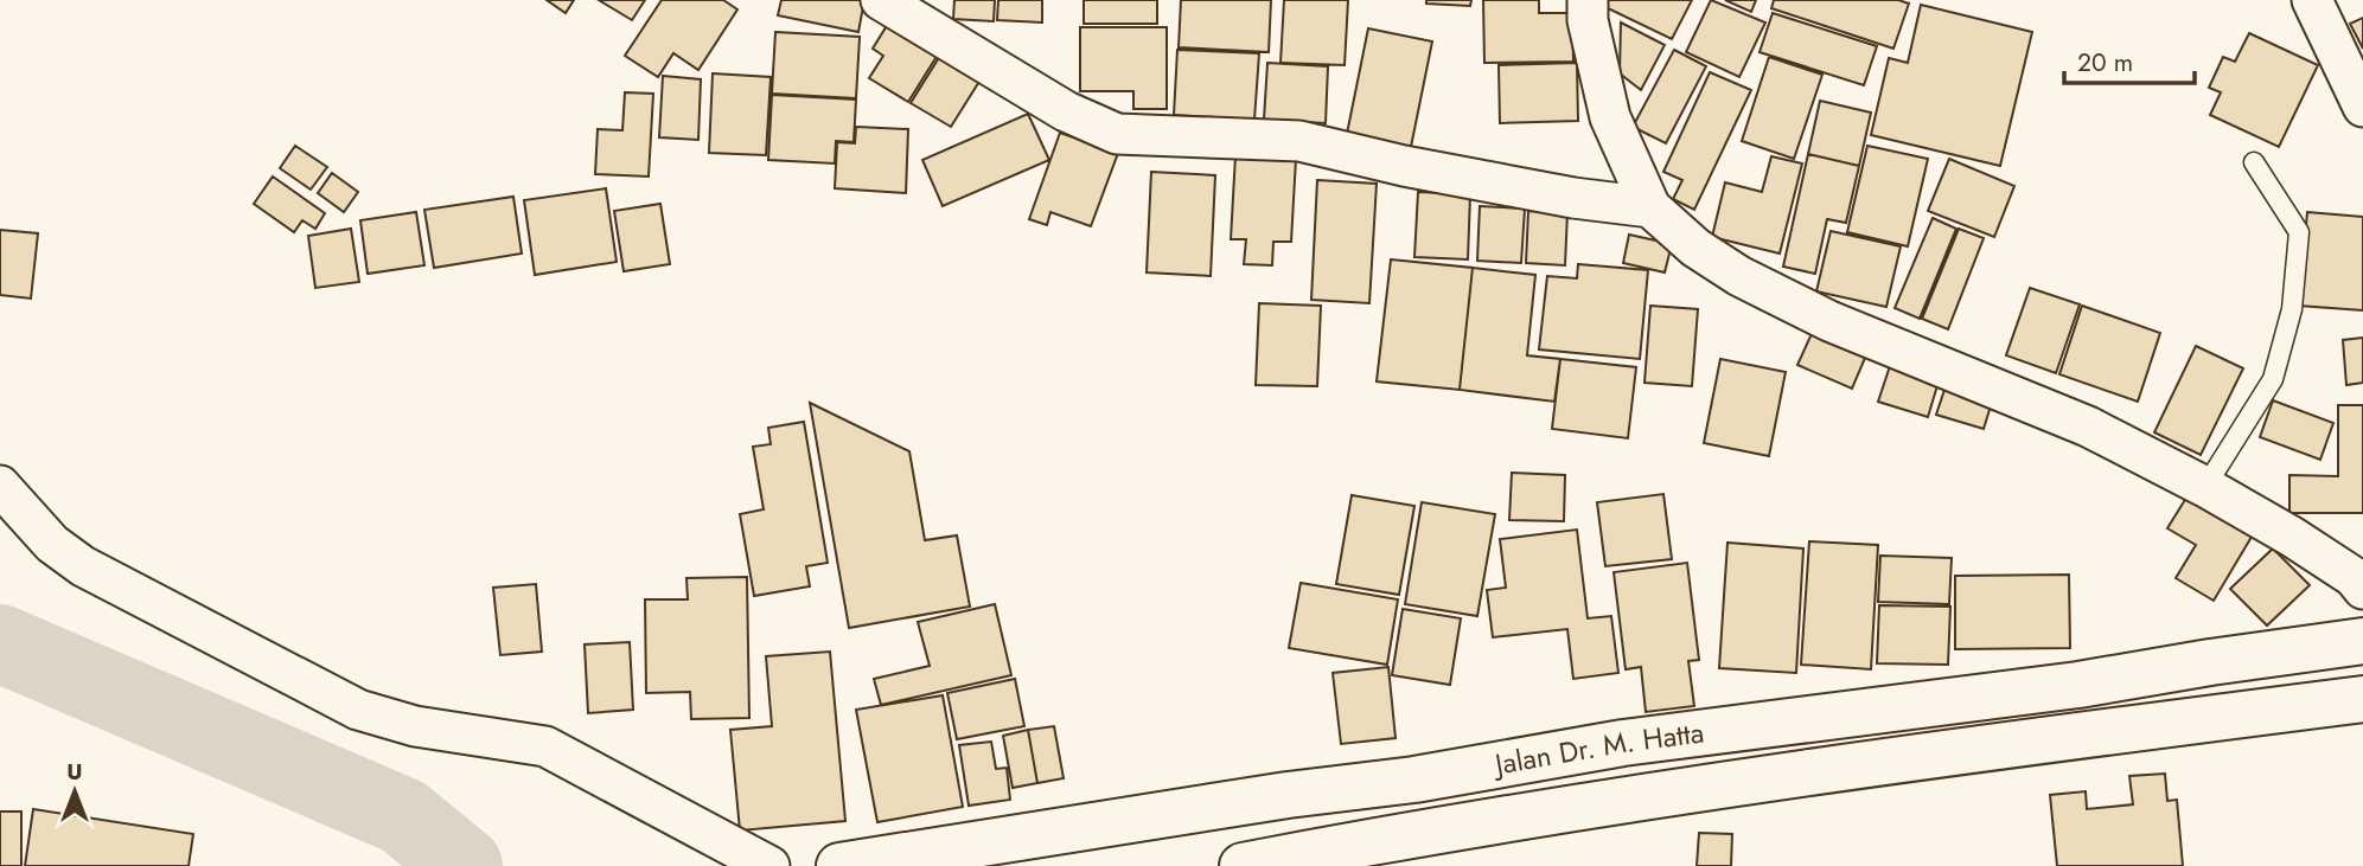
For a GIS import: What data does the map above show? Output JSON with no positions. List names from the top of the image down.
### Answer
{
  "streets": {
    "main road": ["Jalan Dr. M. Hatta"]
  },
  "scale_bar": "20 m",
  "north": "top"
}
